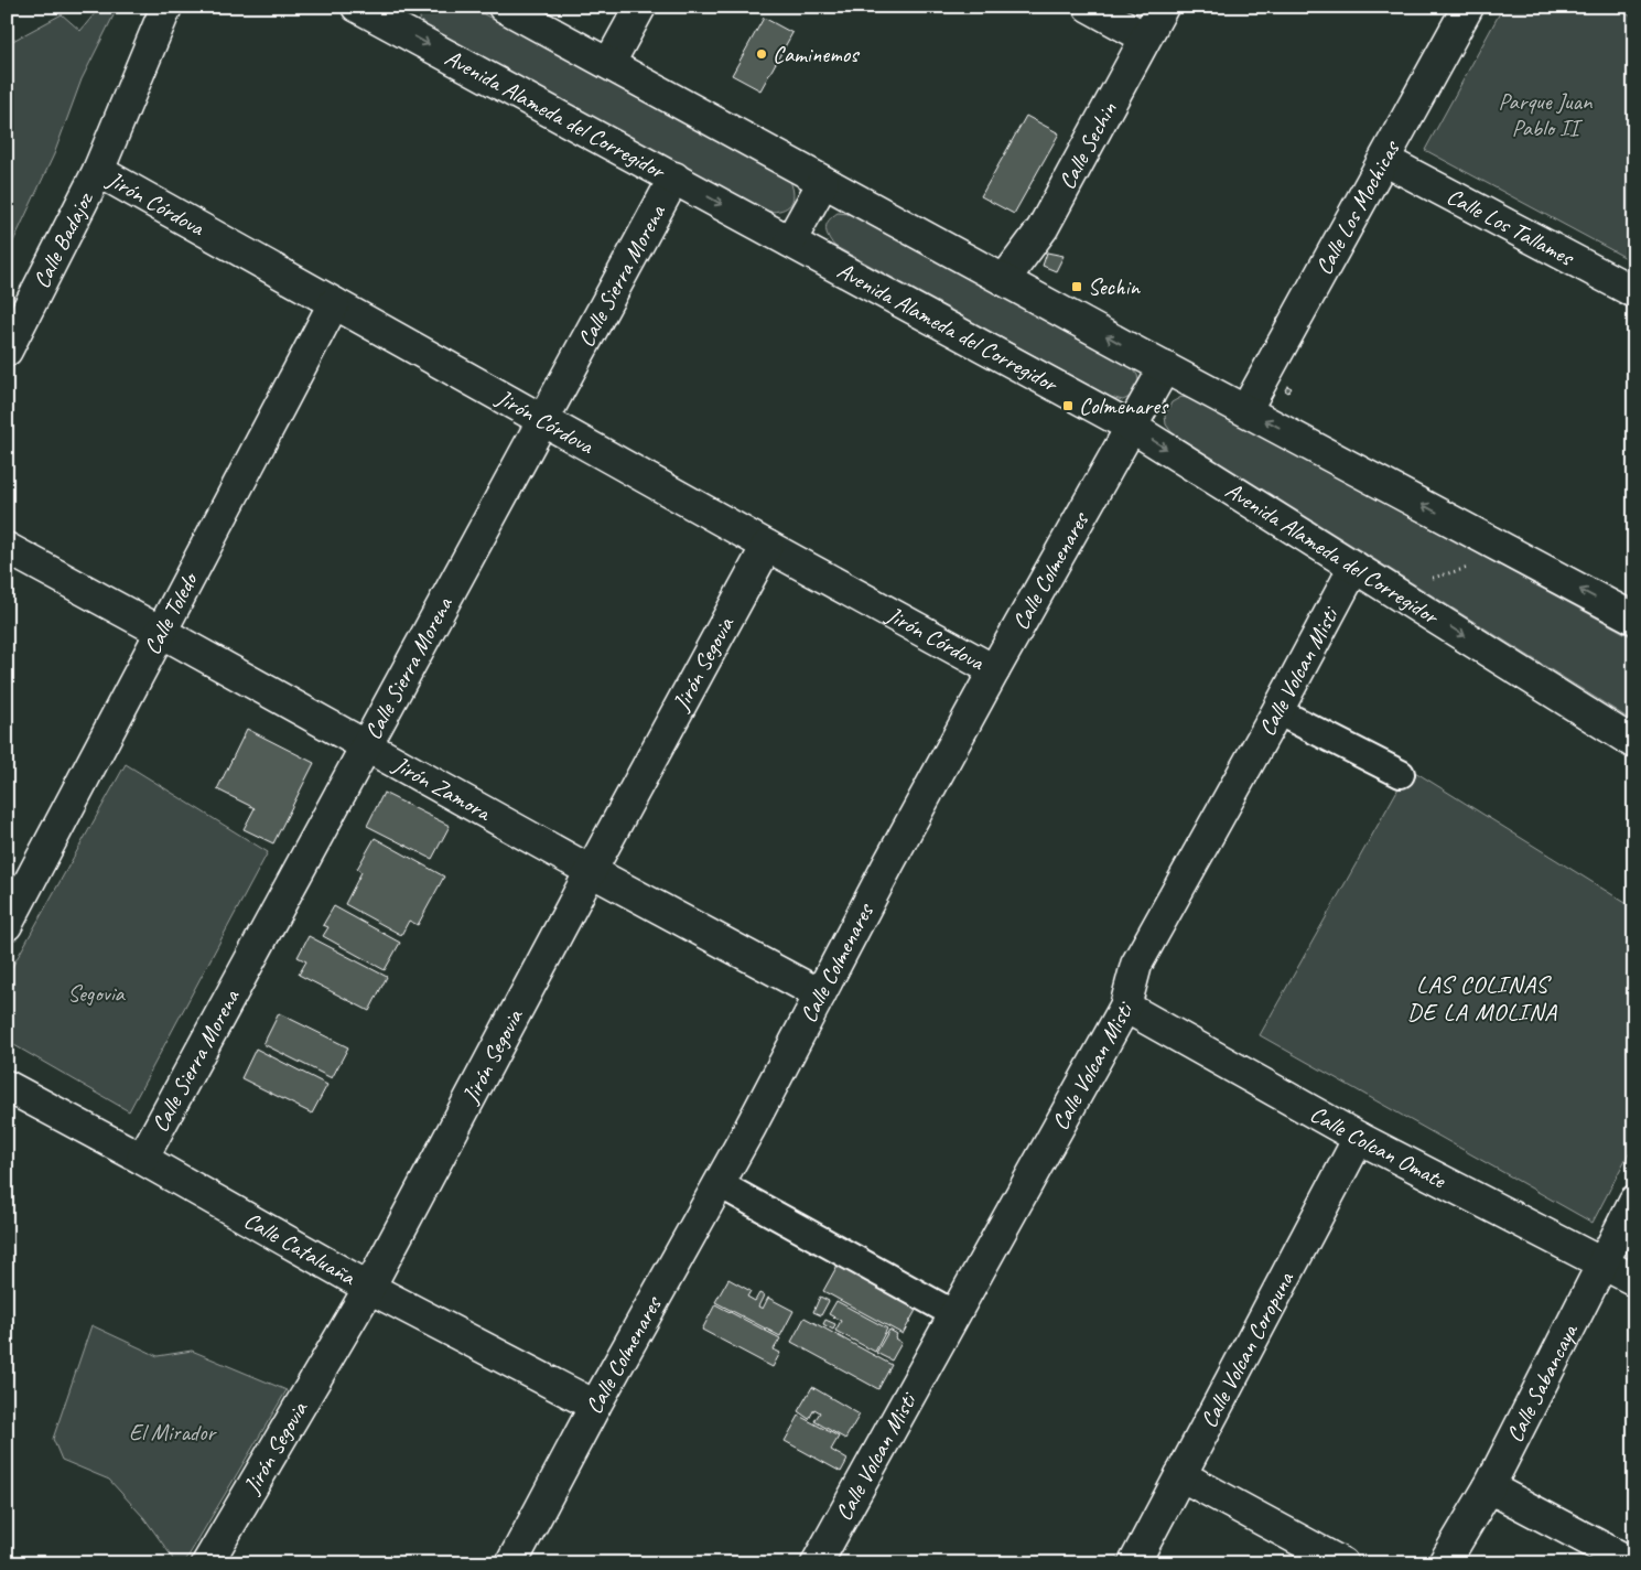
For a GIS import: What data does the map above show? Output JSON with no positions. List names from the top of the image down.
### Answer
{
  "streets": {
    "street": [
      "Avenida Alameda del Corregidor",
      "Calle Sechin",
      "Jirón Córdova",
      "Calle Los Mochicas",
      "Calle Los Tallames",
      "Calle Badajoz",
      "Calle Sierra Morena",
      "Calle Colmenares",
      "Calle Toledo",
      "Jirón Segovia",
      "Calle Volcan Misti",
      "Jirón Zamora",
      "Calle Colcan Omate",
      "Calle Cataluaña",
      "Calle Volcan Coropuna",
      "Calle Sabancaya"
    ]
  },
  "crossings": [
    ["Avenida Alameda del Corregidor", "Calle Sierra Morena"],
    ["Avenida Alameda del Corregidor", "Calle Colmenares"],
    ["Avenida Alameda del Corregidor", "Calle Volcan Misti"],
    ["Jirón Córdova", "Calle Badajoz"],
    ["Jirón Córdova", "Calle Sierra Morena"],
    ["Jirón Córdova", "Calle Colmenares"],
    ["Jirón Córdova", "Calle Toledo"],
    ["Jirón Córdova", "Jirón Segovia"],
    ["Calle Los Mochicas", "Calle Los Tallames"],
    ["Calle Sierra Morena", "Jirón Zamora"],
    ["Calle Sierra Morena", "Calle Cataluaña"],
    ["Calle Colmenares", "Jirón Zamora"],
    ["Calle Colmenares", "Calle Cataluaña"],
    ["Calle Toledo", "Jirón Zamora"],
    ["Jirón Segovia", "Jirón Zamora"],
    ["Jirón Segovia", "Calle Cataluaña"],
    ["Calle Volcan Misti", "Calle Colcan Omate"],
    ["Calle Colcan Omate", "Calle Volcan Coropuna"],
    ["Calle Colcan Omate", "Calle Sabancaya"]
  ],
  "districts": ["LAS COLINAS DE LA MOLINA"],
  "parks": ["Parque Juan Pablo II", "Segovia", "El Mirador"],
  "places": {
    "other": ["Caminemos"],
    "transit": ["Sechin", "Colmenares"]
  }
}
